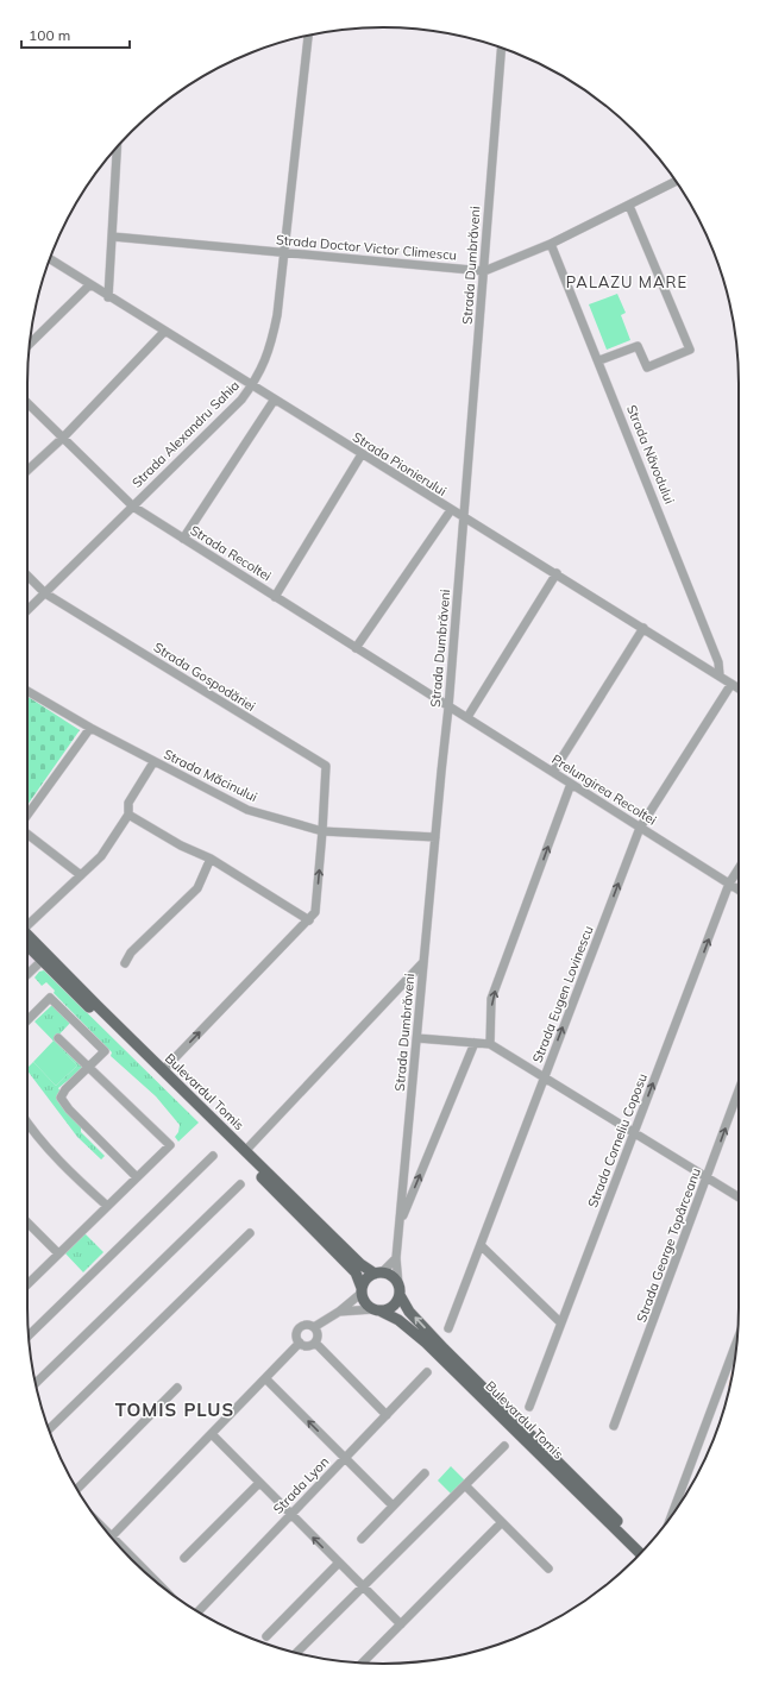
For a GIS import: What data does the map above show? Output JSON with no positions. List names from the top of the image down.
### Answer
{
  "streets": {
    "main road": ["Bulevardul Tomis"],
    "street": [
      "Strada Doctor Victor Climescu",
      "Strada Dumbrăveni",
      "Strada Alexandru Sahia",
      "Strada Năvodului",
      "Strada Pionierului",
      "Strada Recoltei",
      "Strada Gospodăriei",
      "Strada Măcinului",
      "Prelungirea Recoltei",
      "Strada Eugen Lovinescu",
      "Strada Corneliu Coposu",
      "Strada George Topârceanu",
      "Strada Lyon"
    ]
  },
  "crossings": [
    ["Strada Doctor Victor Climescu", "Strada Dumbrăveni"],
    ["Strada Doctor Victor Climescu", "Strada Alexandru Sahia"],
    ["Strada Doctor Victor Climescu", "Strada Năvodului"],
    ["Strada Dumbrăveni", "Strada Pionierului"],
    ["Strada Dumbrăveni", "Strada Recoltei"],
    ["Strada Dumbrăveni", "Strada Măcinului"],
    ["Strada Dumbrăveni", "Prelungirea Recoltei"],
    ["Strada Dumbrăveni", "Bulevardul Tomis"],
    ["Strada Alexandru Sahia", "Strada Pionierului"],
    ["Strada Alexandru Sahia", "Strada Recoltei"],
    ["Strada Alexandru Sahia", "Strada Gospodăriei"],
    ["Strada Năvodului", "Strada Pionierului"],
    ["Strada Pionierului", "Strada Eugen Lovinescu"],
    ["Strada Recoltei", "Prelungirea Recoltei"],
    ["Strada Gospodăriei", "Strada Măcinului"],
    ["Prelungirea Recoltei", "Strada Eugen Lovinescu"],
    ["Prelungirea Recoltei", "Strada Corneliu Coposu"]
  ],
  "one_way": ["Strada Eugen Lovinescu", "Strada Corneliu Coposu"],
  "districts": ["PALAZU MARE", "TOMIS PLUS"],
  "scale_bar": "100 m"
}
